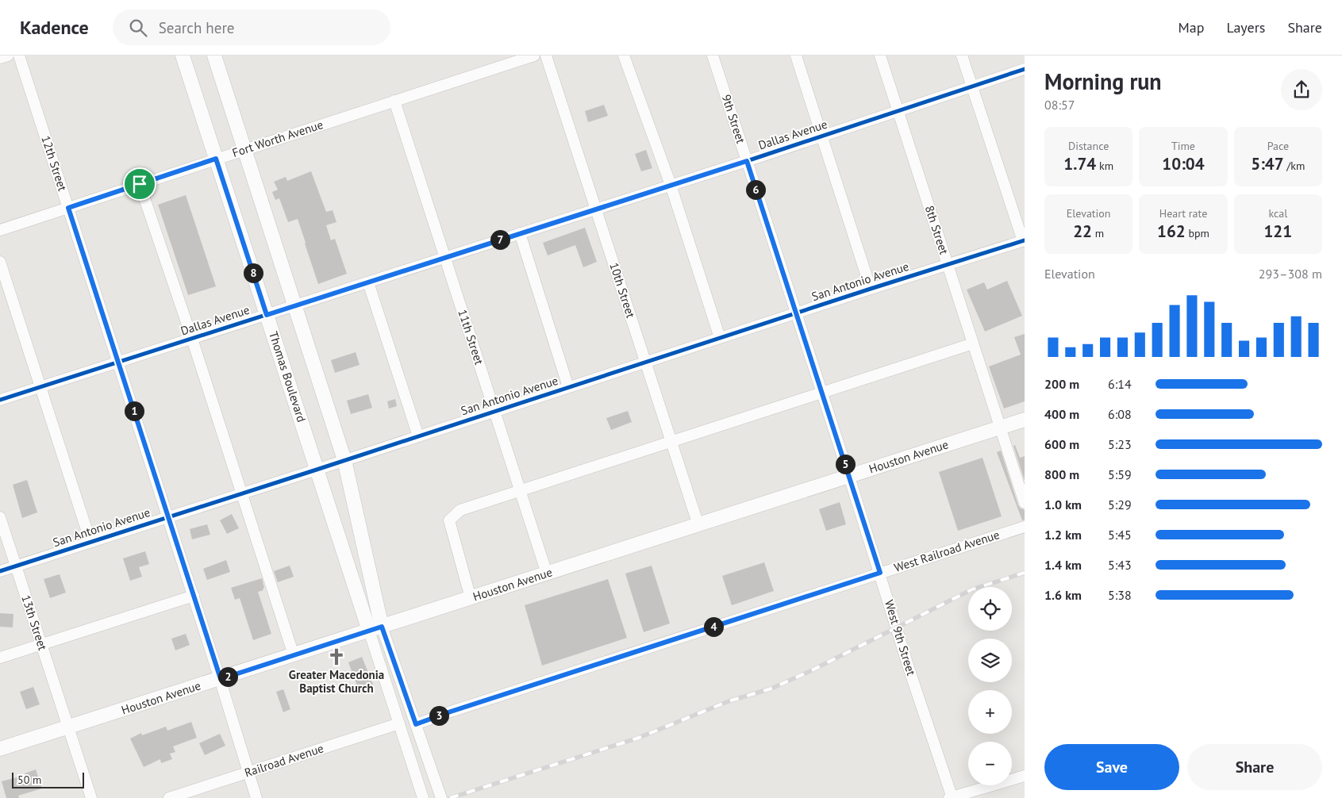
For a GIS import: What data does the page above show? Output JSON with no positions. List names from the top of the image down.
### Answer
{
  "streets": {
    "main road": ["Thomas Boulevard", "Houston Avenue"],
    "street": [
      "9th Street",
      "Dallas Avenue",
      "Fort Worth Avenue",
      "12th Street",
      "8th Street",
      "San Antonio Avenue",
      "10th Street",
      "11th Street",
      "West Railroad Avenue",
      "13th Street",
      "West 9th Street",
      "Railroad Avenue"
    ]
  },
  "crossings": [
    ["9th Street", "Dallas Avenue"],
    ["9th Street", "San Antonio Avenue"],
    ["9th Street", "Houston Avenue"],
    ["9th Street", "West 9th Street"],
    ["Dallas Avenue", "12th Street"],
    ["Dallas Avenue", "8th Street"],
    ["Dallas Avenue", "10th Street"],
    ["Dallas Avenue", "11th Street"],
    ["Dallas Avenue", "Thomas Boulevard"],
    ["Fort Worth Avenue", "12th Street"],
    ["Fort Worth Avenue", "11th Street"],
    ["Fort Worth Avenue", "Thomas Boulevard"],
    ["12th Street", "San Antonio Avenue"],
    ["12th Street", "Houston Avenue"],
    ["12th Street", "Railroad Avenue"],
    ["8th Street", "San Antonio Avenue"],
    ["8th Street", "Houston Avenue"],
    ["San Antonio Avenue", "10th Street"],
    ["San Antonio Avenue", "11th Street"],
    ["San Antonio Avenue", "Thomas Boulevard"],
    ["San Antonio Avenue", "13th Street"],
    ["10th Street", "Houston Avenue"],
    ["11th Street", "Houston Avenue"],
    ["Thomas Boulevard", "Houston Avenue"],
    ["Houston Avenue", "13th Street"],
    ["Houston Avenue", "West 9th Street"],
    ["West Railroad Avenue", "West 9th Street"]
  ],
  "places": {
    "church": ["Greater Macedonia Baptist Church"]
  },
  "scale_bar": "50 m",
  "page": {
    "header": "Kadence",
    "search": "Search here",
    "nav": ["Map", "Layers", "Share"],
    "heading": ["Morning run", "08:57"],
    "stats": [
      ["Distance", "1.74 km"],
      ["Time", "10:04"],
      ["Pace", "5:47 /km"],
      ["Elevation", "22 m"],
      ["Heart rate", "162 bpm"],
      ["kcal", "121"]
    ],
    "pins": [
      "6",
      "7",
      "8",
      "1",
      "5",
      "4",
      "2",
      "3"
    ],
    "chart": ["Elevation", "293–308 m"],
    "list": [
      {
        "name": "200 m",
        "note": "6:14"
      },
      {
        "name": "400 m",
        "note": "6:08"
      },
      {
        "name": "600 m",
        "note": "5:23"
      },
      {
        "name": "800 m",
        "note": "5:59"
      },
      {
        "name": "1.0 km",
        "note": "5:29"
      },
      {
        "name": "1.2 km",
        "note": "5:45"
      },
      {
        "name": "1.4 km",
        "note": "5:43"
      },
      {
        "name": "1.6 km",
        "note": "5:38"
      }
    ],
    "map_buttons": ["+", "−"],
    "buttons": ["Save", "Share"],
    "scale": "50 m"
  }
}
